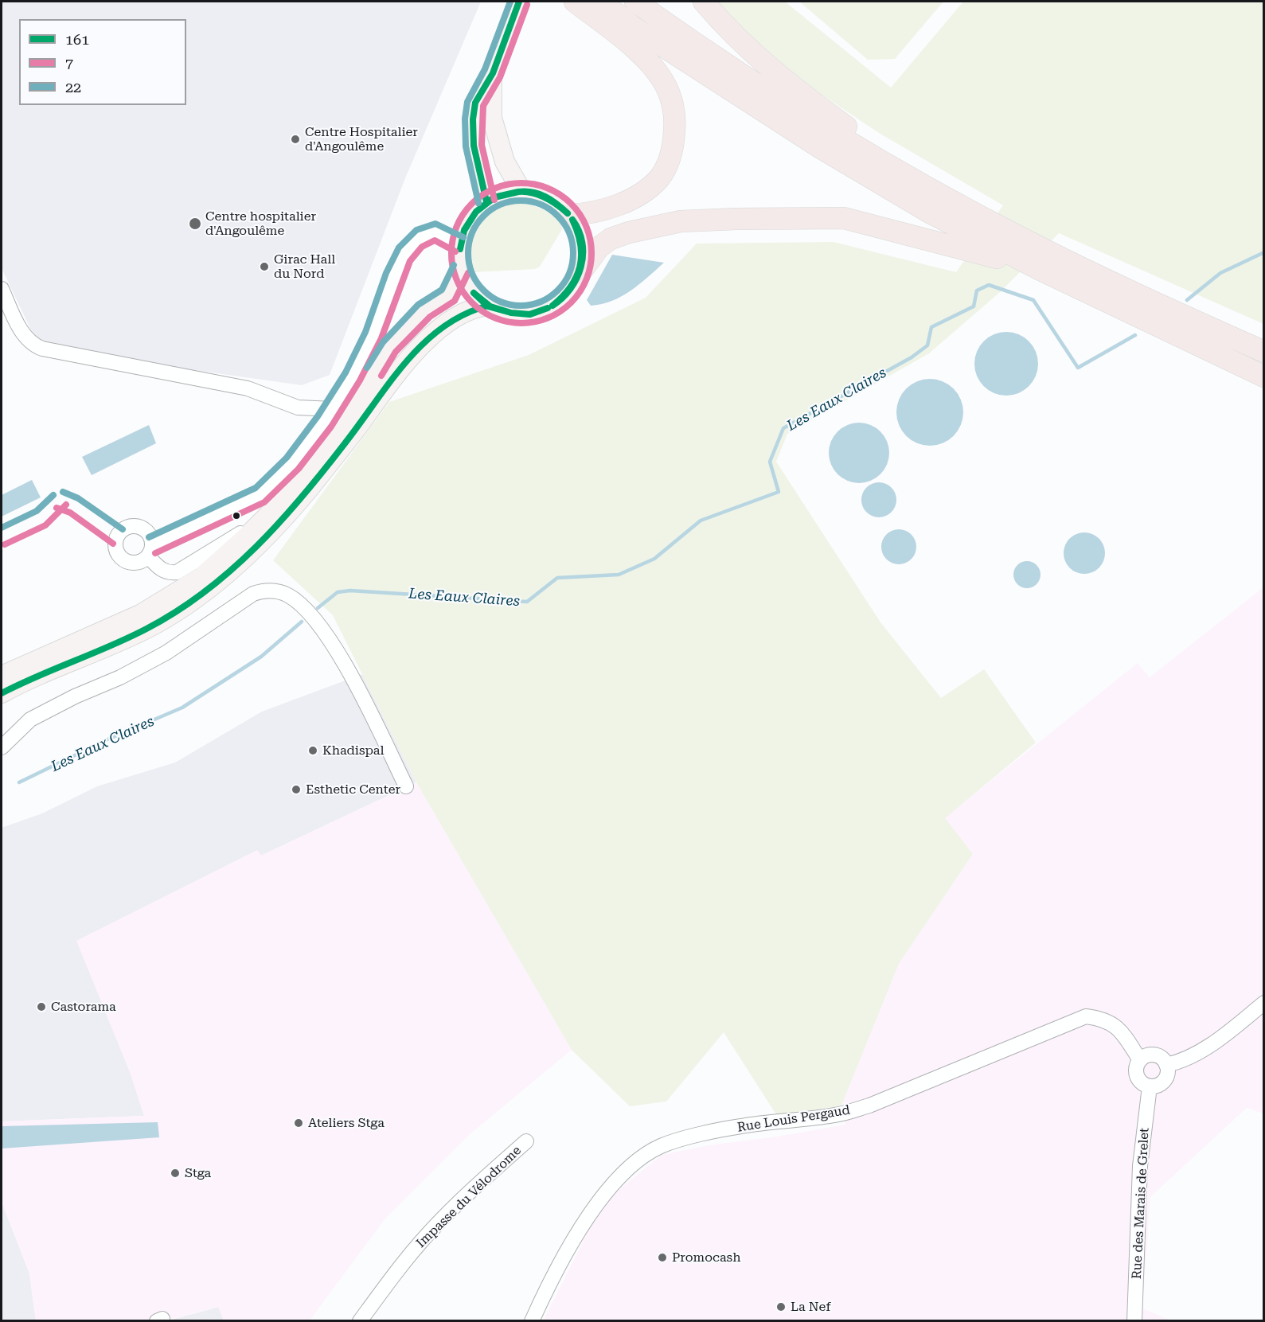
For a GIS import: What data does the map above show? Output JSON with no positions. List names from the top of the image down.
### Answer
{
  "streets": {
    "street": ["Rue Louis Pergaud", "Impasse du Vélodrome", "Rue des Marais de Grelet"]
  },
  "crossings": [
    ["Rue Louis Pergaud", "Rue des Marais de Grelet"]
  ],
  "water": ["Les Eaux Claires"],
  "places": [
    "Centre Hospitalier d'Angoulême",
    "Centre hospitalier d'Angoulême",
    "Girac Hall du Nord",
    "Khadispal",
    "Esthetic Center",
    "Castorama",
    "Ateliers Stga",
    "Stga",
    "Promocash",
    "La Nef"
  ],
  "lines": ["transit line 161", "transit line 22", "transit line 7"],
  "legend": ["161", "7", "22"]
}
